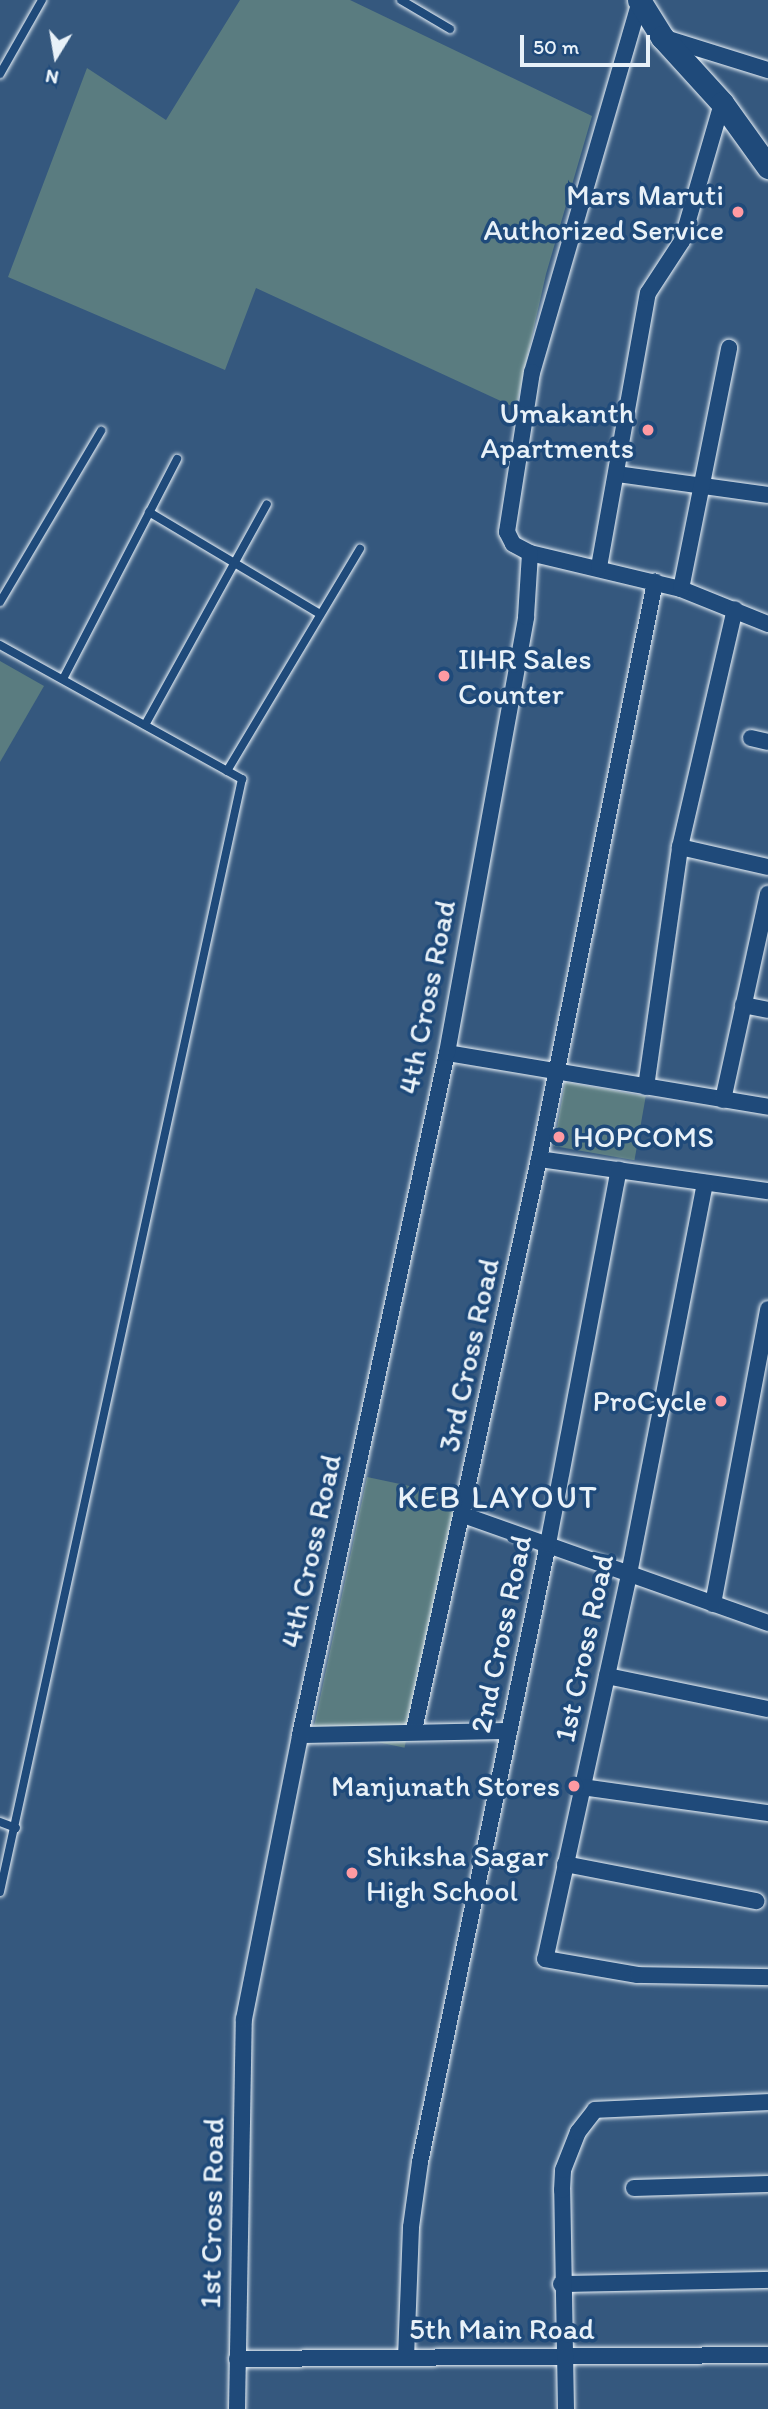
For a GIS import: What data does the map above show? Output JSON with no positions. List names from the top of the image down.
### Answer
{
  "streets": {
    "street": [
      "4th Cross Road",
      "3rd Cross Road",
      "2nd Cross Road",
      "1st Cross Road",
      "5th Main Road"
    ]
  },
  "crossings": [
    ["4th Cross Road", "1st Cross Road"],
    ["2nd Cross Road", "5th Main Road"],
    ["1st Cross Road", "5th Main Road"]
  ],
  "districts": ["KEB LAYOUT"],
  "places": [
    "Mars Maruti Authorized Service",
    "Umakanth Apartments",
    "IIHR Sales Counter",
    "HOPCOMS",
    "ProCycle",
    "Manjunath Stores",
    "Shiksha Sagar High School"
  ],
  "scale_bar": "50 m",
  "north": "bottom"
}
